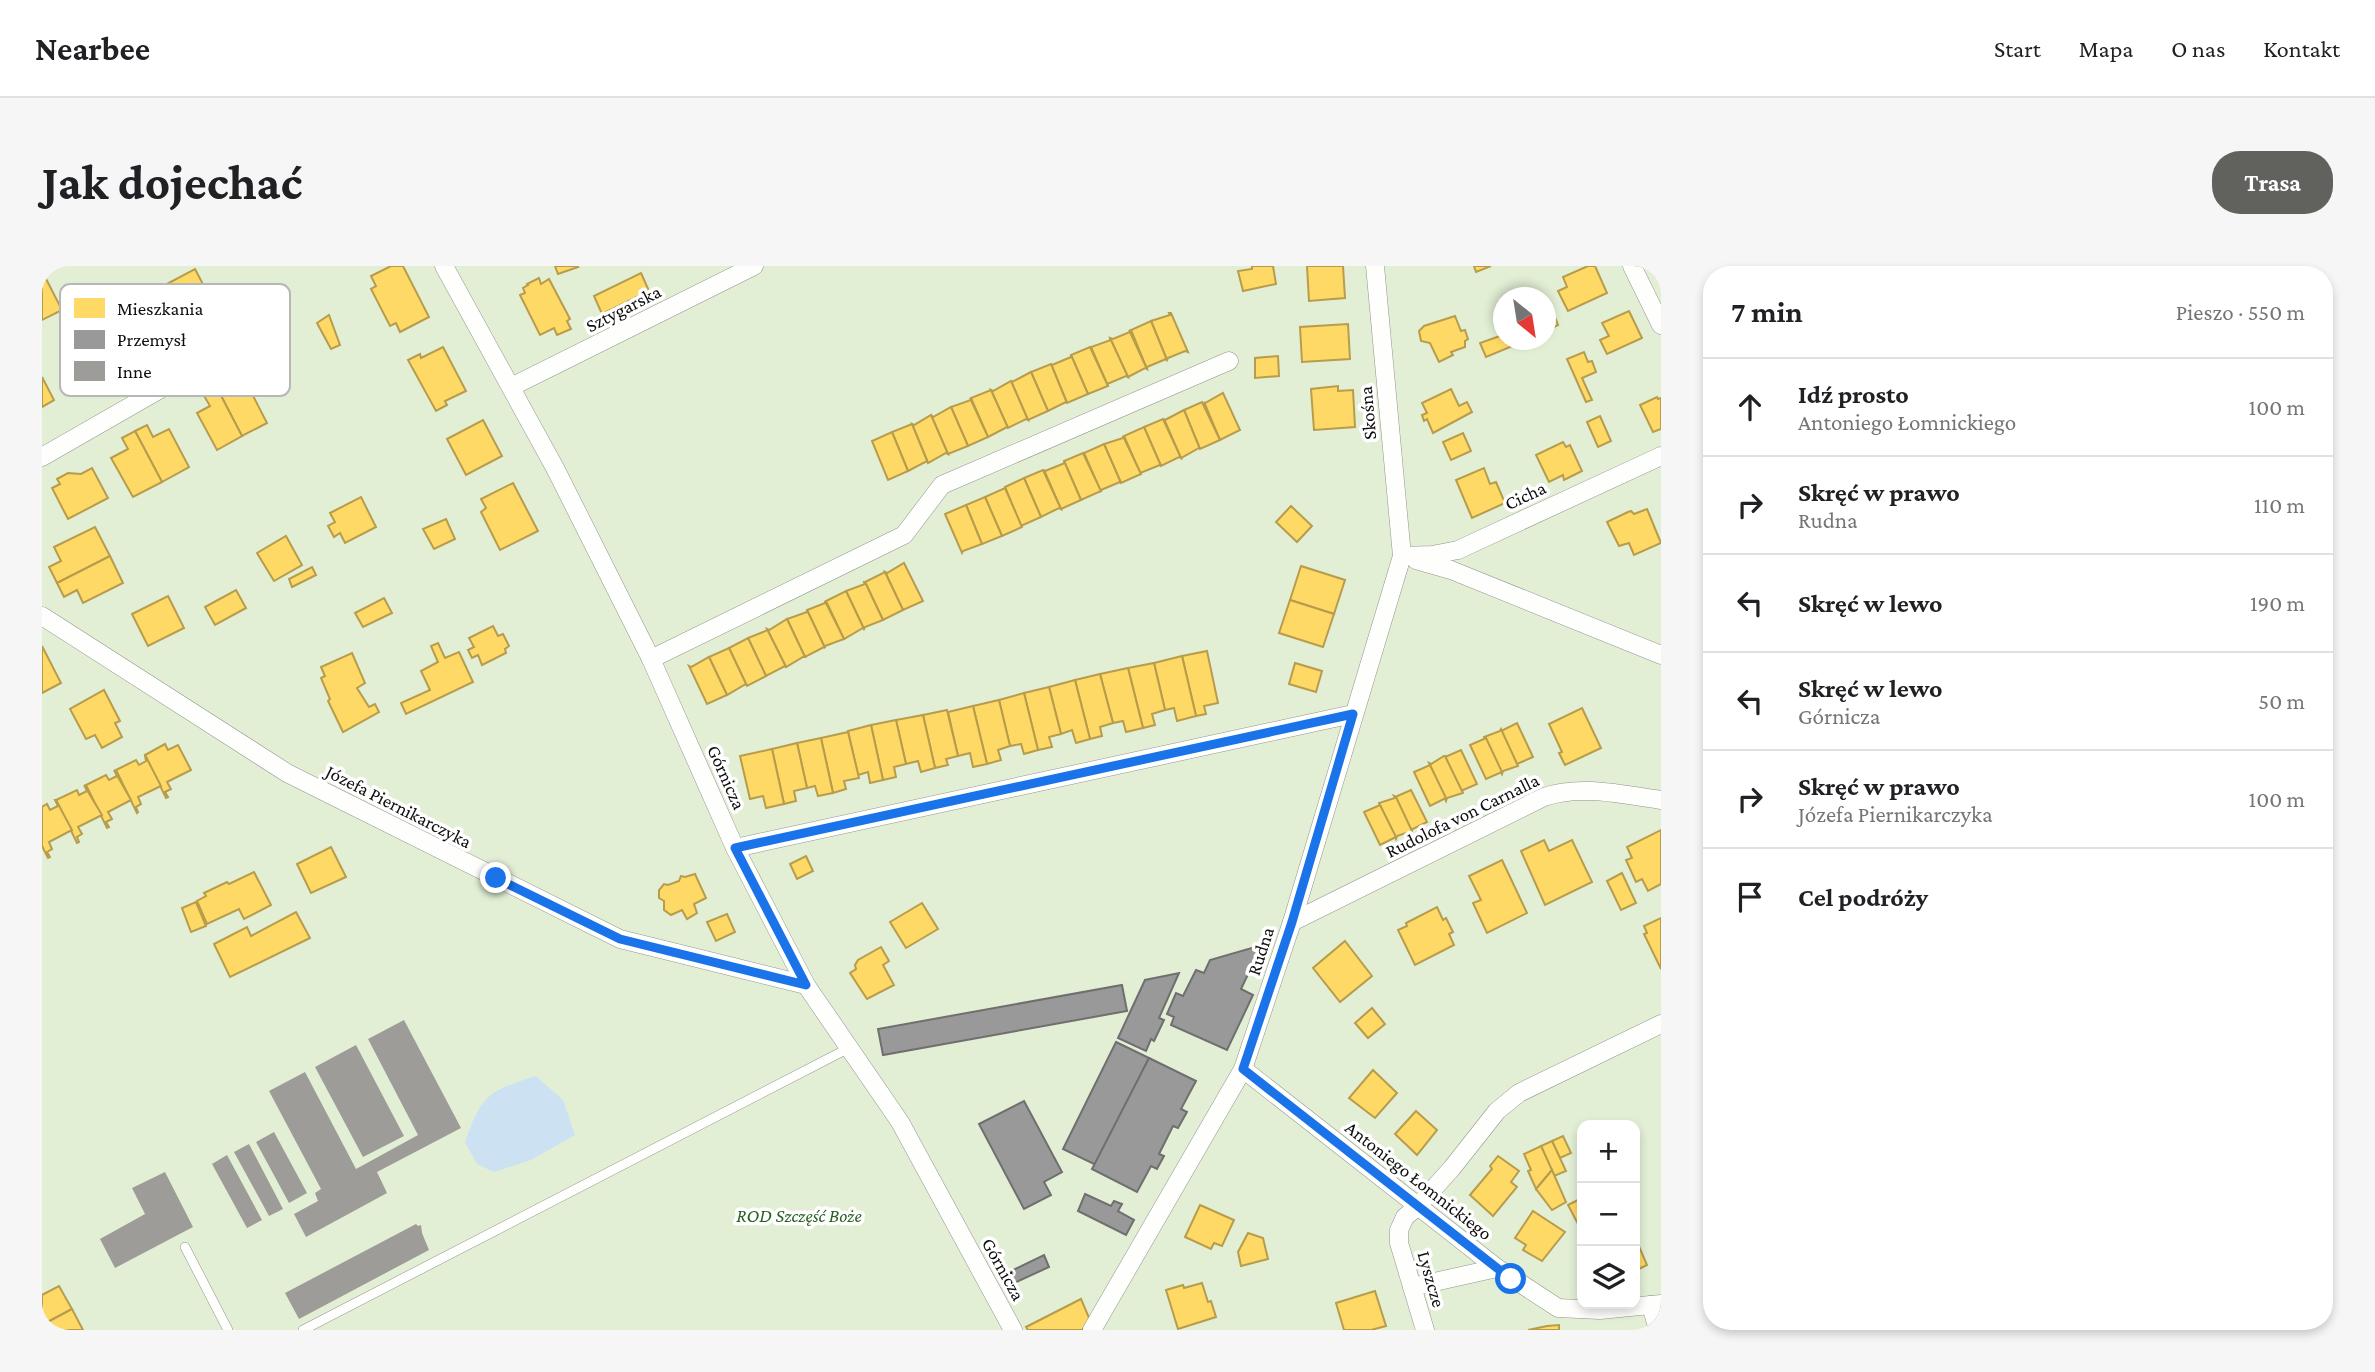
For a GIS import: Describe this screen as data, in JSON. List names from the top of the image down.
{
  "streets": {
    "street": [
      "Sztygarska",
      "Skośna",
      "Cicha",
      "Górnicza",
      "Józefa Piernikarczyka",
      "Rudolofa von Carnalla",
      "Rudna",
      "Antoniego Łomnickiego",
      "Lyszcze"
    ]
  },
  "crossings": [
    ["Sztygarska", "Górnicza"],
    ["Skośna", "Cicha"],
    ["Skośna", "Rudna"],
    ["Cicha", "Rudna"],
    ["Górnicza", "Józefa Piernikarczyka"],
    ["Rudolofa von Carnalla", "Rudna"],
    ["Rudna", "Antoniego Łomnickiego"],
    ["Antoniego Łomnickiego", "Lyszcze"]
  ],
  "parks": ["ROD Szczęść Boże"],
  "legend": ["Mieszkania", "Przemysł", "Inne"],
  "north": "bottom right",
  "page": {
    "header": "Nearbee",
    "nav": [
      "Start",
      "Mapa",
      "O nas",
      "Kontakt"
    ],
    "buttons": "Trasa",
    "title": "Jak dojechać",
    "heading": ["7 min", "Pieszo · 550 m"],
    "list": [
      ["Idź prosto", "Antoniego Łomnickiego", "100 m"],
      ["Skręć w prawo", "Rudna", "110 m"],
      ["Skręć w lewo", "190 m"],
      ["Skręć w lewo", "Górnicza", "50 m"],
      ["Skręć w prawo", "Józefa Piernikarczyka", "100 m"],
      "Cel podróży"
    ],
    "map_buttons": ["+", "−"]
  }
}
